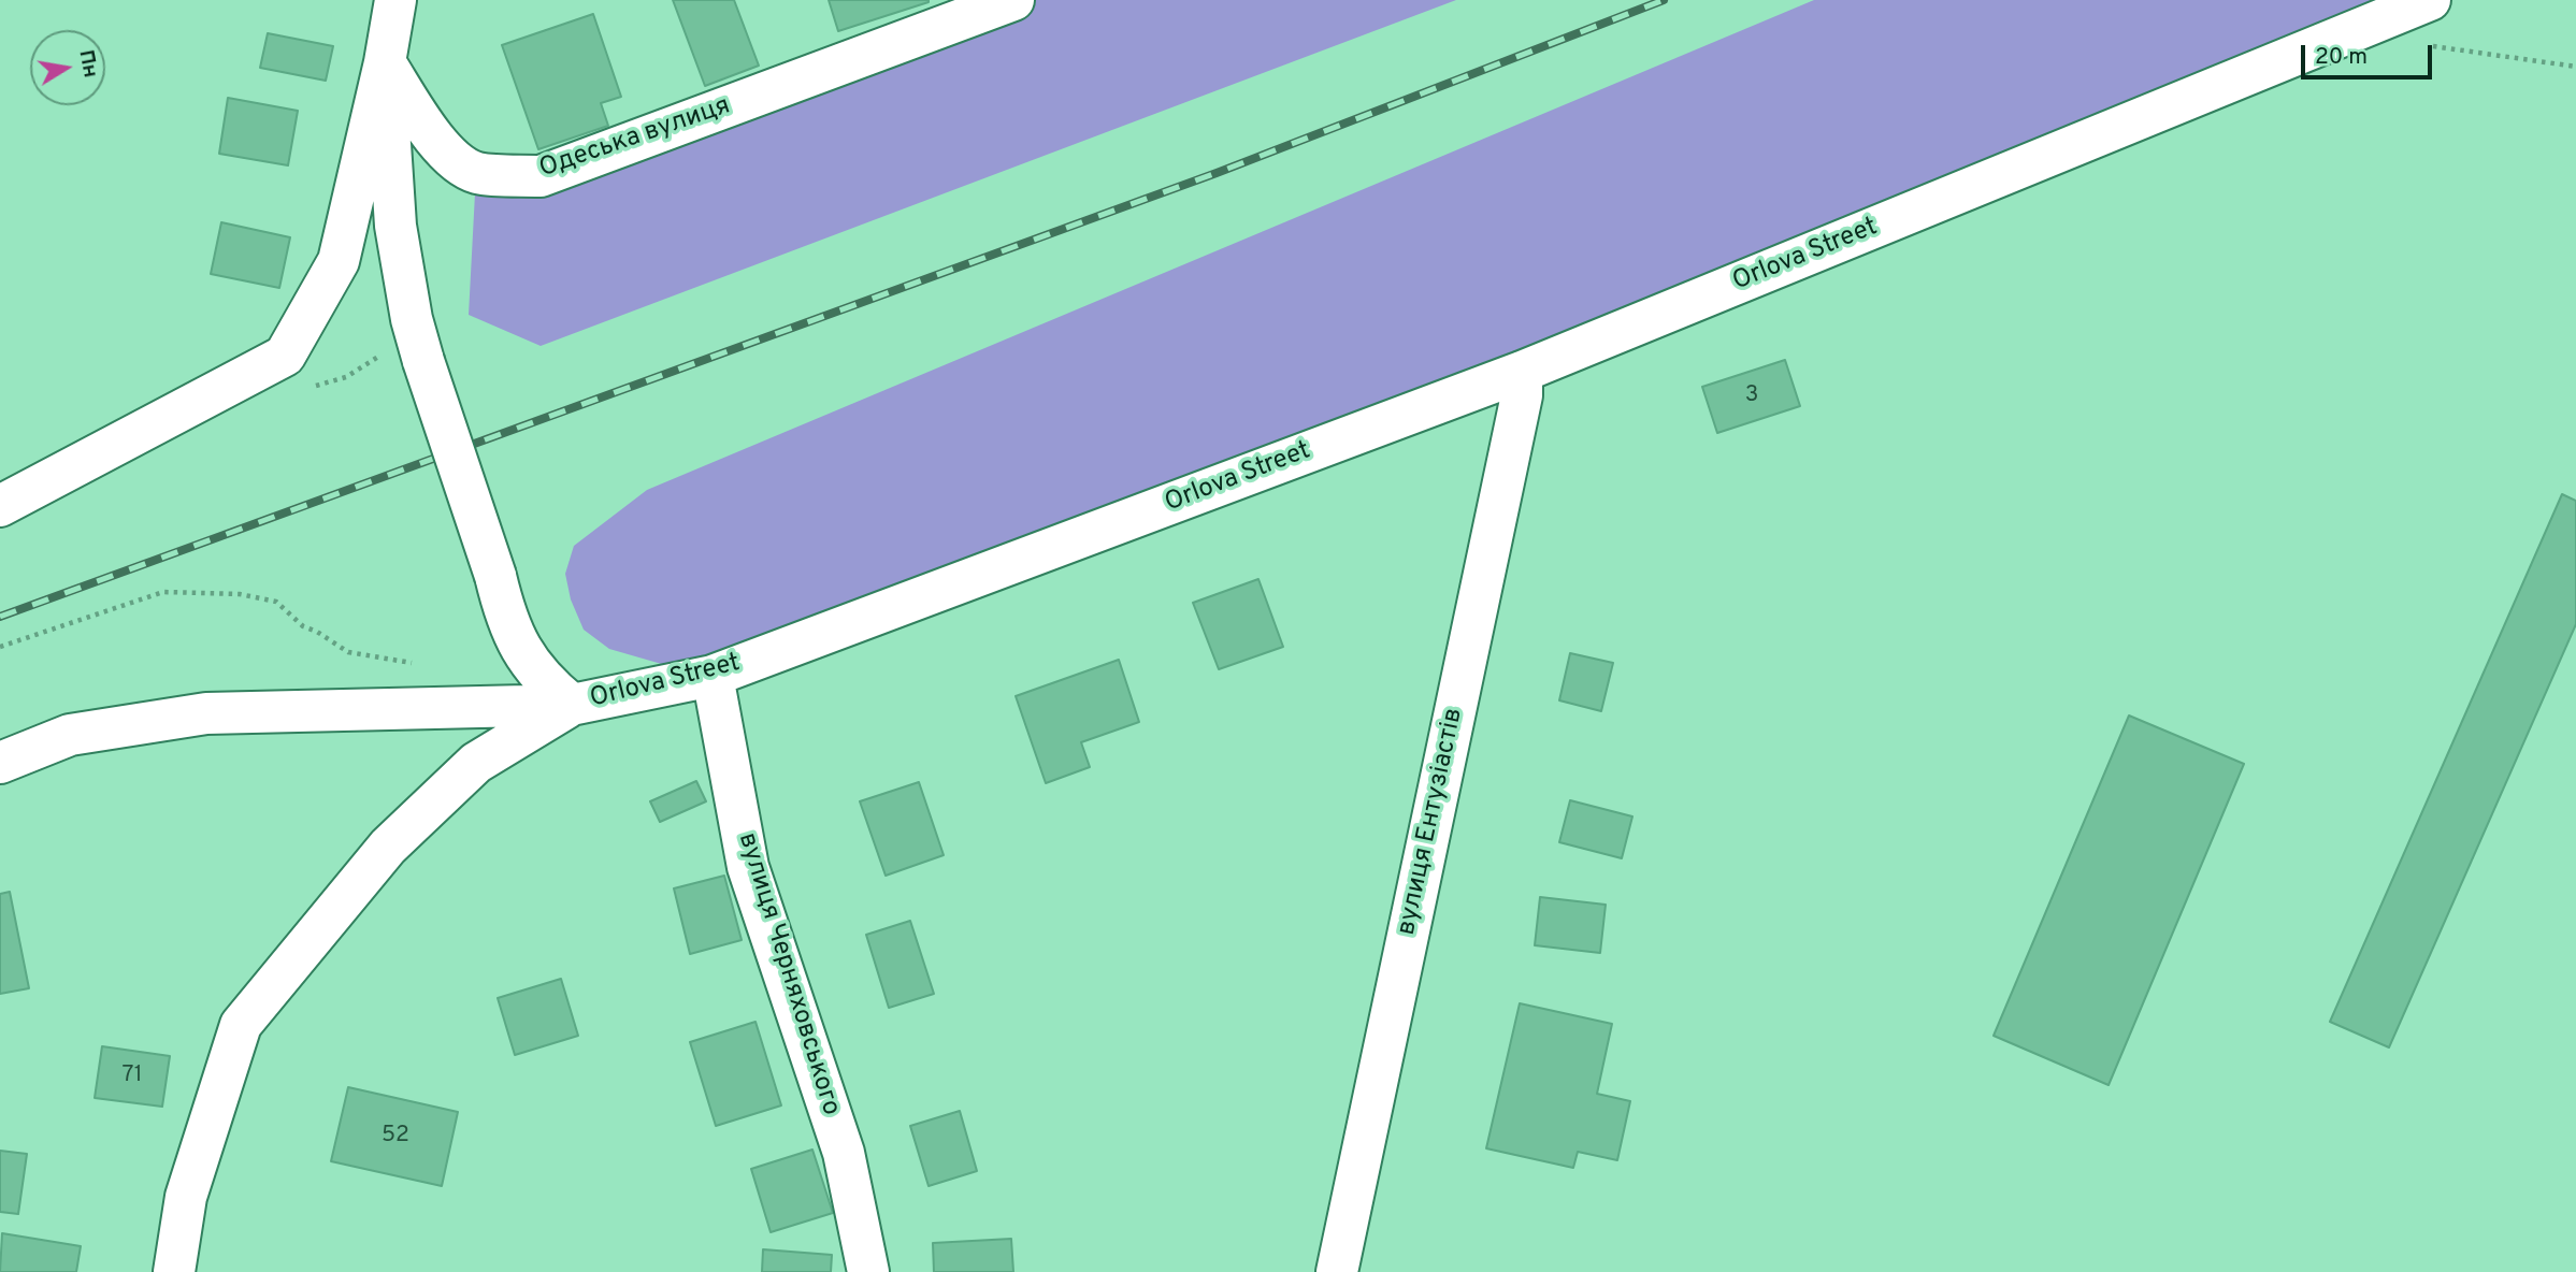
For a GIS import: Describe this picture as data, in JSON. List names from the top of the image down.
{
  "streets": {
    "street": [
      "Одеська вулиця",
      "Orlova Street",
      "вулиця Ентузіастів",
      "вулиця Черняховського"
    ]
  },
  "crossings": [
    ["Orlova Street", "вулиця Ентузіастів"],
    ["Orlova Street", "вулиця Черняховського"]
  ],
  "house_numbers": ["3", "71", "52"],
  "scale_bar": "20 m",
  "north": "right"
}
